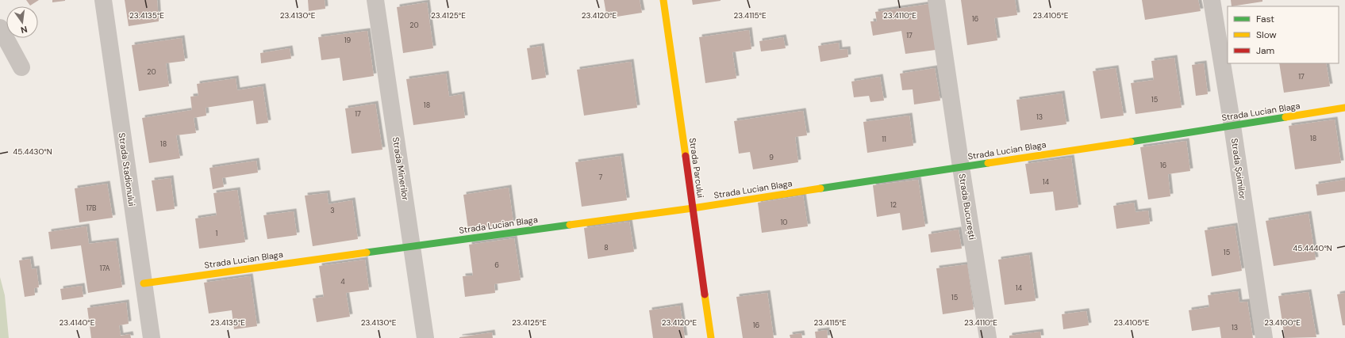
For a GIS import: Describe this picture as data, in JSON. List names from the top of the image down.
{
  "streets": {
    "street": [
      "Strada Lucian Blaga",
      "Strada Parcului",
      "Strada Minerilor",
      "Strada Șoimilor",
      "Strada Stadionului",
      "Strada București"
    ]
  },
  "crossings": [
    ["Strada Lucian Blaga", "Strada Parcului"],
    ["Strada Lucian Blaga", "Strada Minerilor"],
    ["Strada Lucian Blaga", "Strada Șoimilor"],
    ["Strada Lucian Blaga", "Strada Stadionului"],
    ["Strada Lucian Blaga", "Strada București"]
  ],
  "house_numbers": [
    "16",
    "20",
    "17",
    "19",
    "20",
    "17",
    "15",
    "18",
    "17",
    "13",
    "18",
    "11",
    "18",
    "9",
    "16",
    "7",
    "14",
    "12",
    "17B",
    "3",
    "10",
    "1",
    "8",
    "15",
    "6",
    "17A",
    "4",
    "14",
    "15",
    "16",
    "13"
  ],
  "legend": ["Fast", "Slow", "Jam"],
  "north": "bottom",
  "coordinates": [
    "23.4110°E",
    "23.4135°E",
    "23.4130°E",
    "23.4125°E",
    "23.4120°E",
    "23.4115°E",
    "23.4105°E",
    "45.4430°N",
    "45.4440°N",
    "23.4140°E",
    "23.4100°E"
  ]
}
